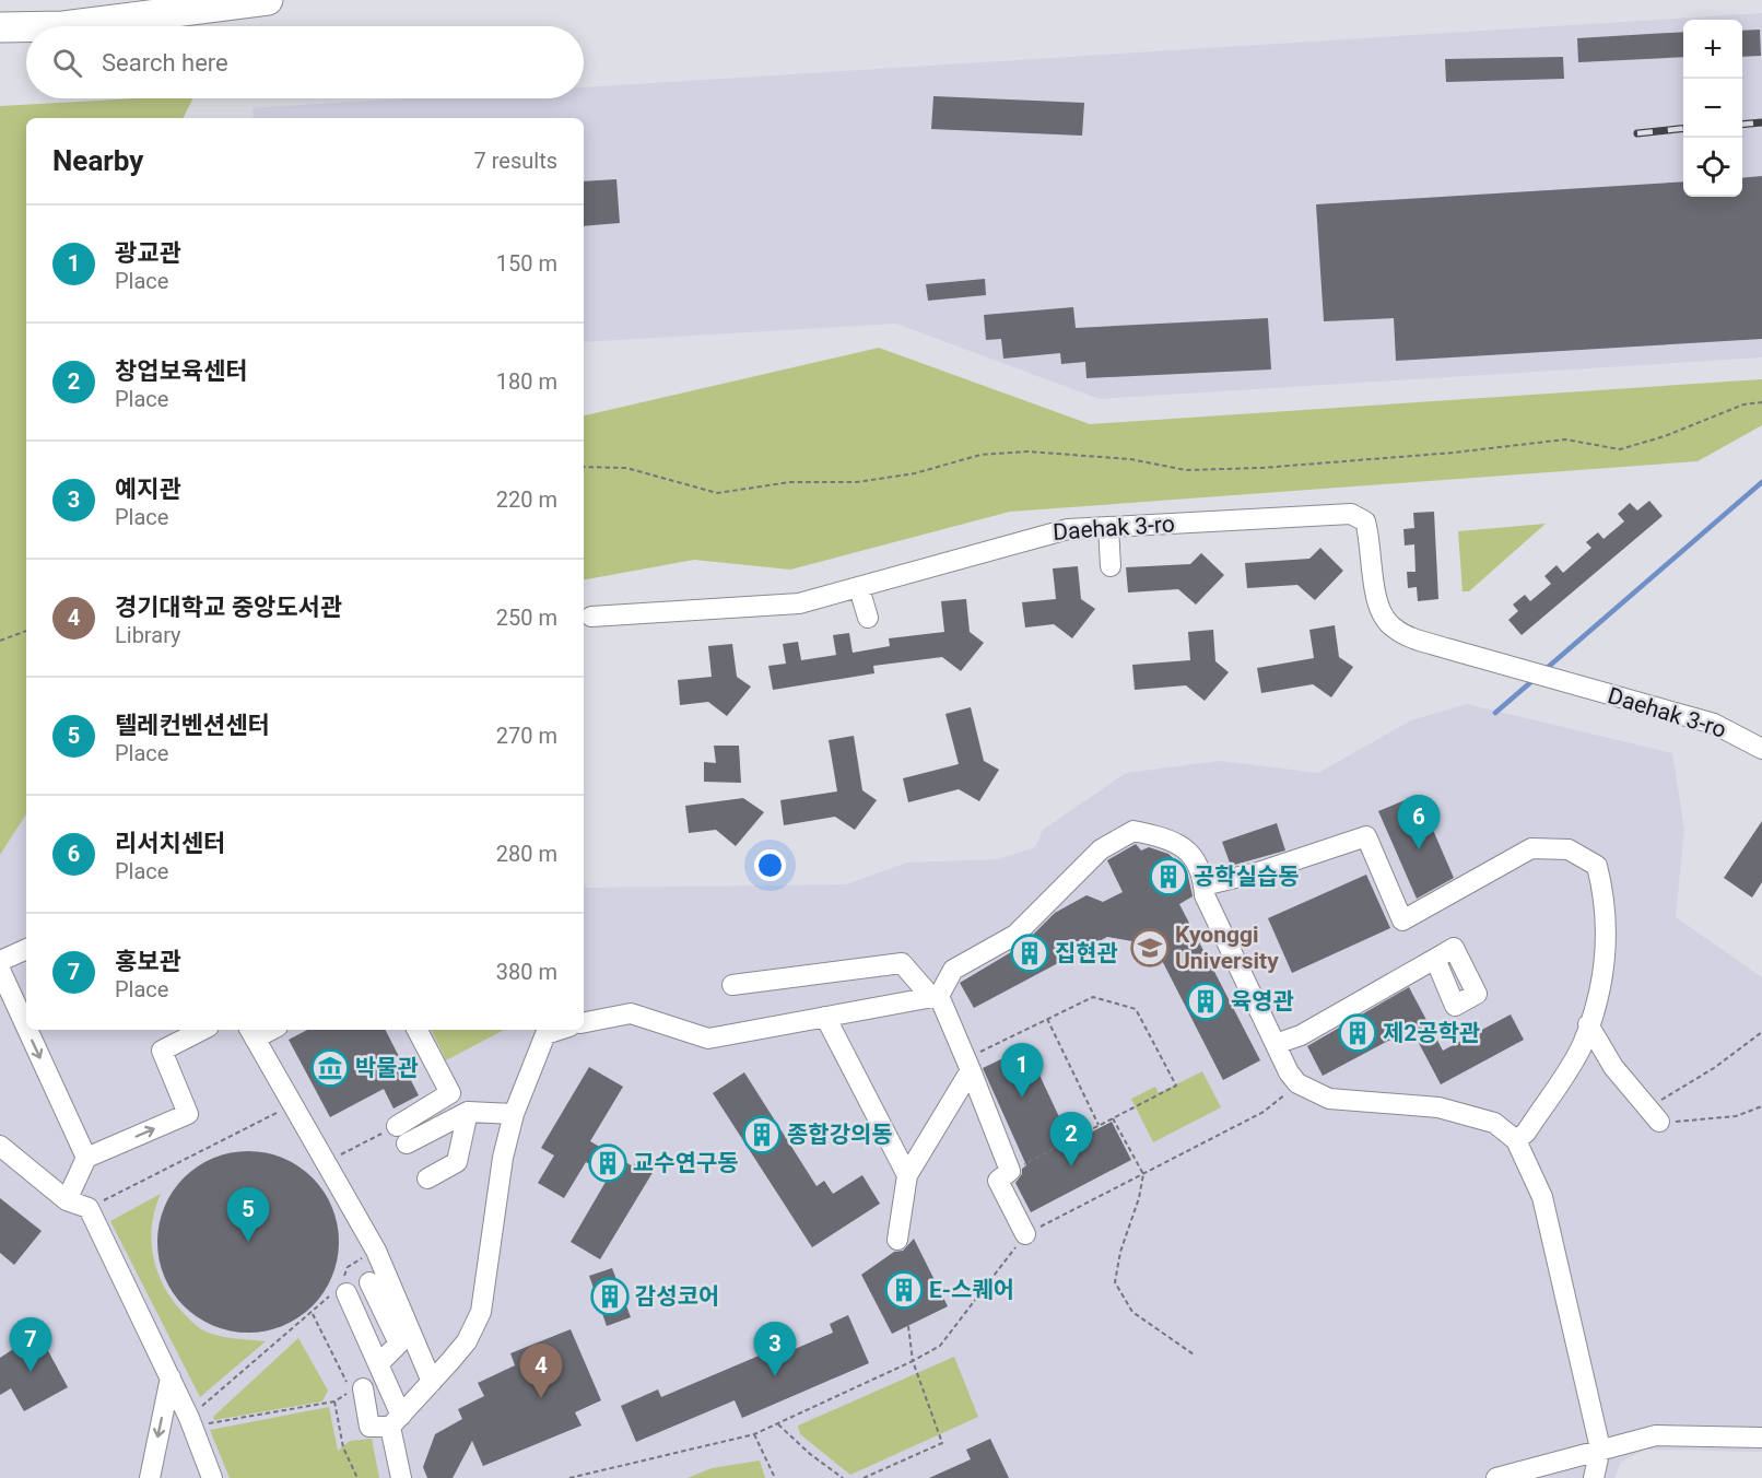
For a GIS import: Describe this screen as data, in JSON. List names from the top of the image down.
{
  "streets": {
    "street": ["Daehak 3-ro"]
  },
  "places": {
    "building": [
      "공학실습동",
      "집현관",
      "육영관",
      "제2공학관",
      "종합강의동",
      "교수연구동",
      "E-스퀘어",
      "감성코어"
    ],
    "school or university": ["Kyonggi University"],
    "museum": ["박물관"]
  },
  "page": {
    "map_buttons": ["+", "−"],
    "search": "Search here",
    "heading": ["Nearby", "7 results"],
    "list": [
      {
        "mark": "1",
        "name": "광교관",
        "note": "Place",
        "value": "150 m"
      },
      {
        "mark": "2",
        "name": "창업보육센터",
        "note": "Place",
        "value": "180 m"
      },
      {
        "mark": "3",
        "name": "예지관",
        "note": "Place",
        "value": "220 m"
      },
      {
        "mark": "4",
        "name": "경기대학교 중앙도서관",
        "note": "Library",
        "value": "250 m"
      },
      {
        "mark": "5",
        "name": "텔레컨벤션센터",
        "note": "Place",
        "value": "270 m"
      },
      {
        "mark": "6",
        "name": "리서치센터",
        "note": "Place",
        "value": "280 m"
      },
      {
        "mark": "7",
        "name": "홍보관",
        "note": "Place",
        "value": "380 m"
      }
    ],
    "pins": [
      "6",
      "1",
      "2",
      "5",
      "7",
      "3",
      "4"
    ]
  }
}
